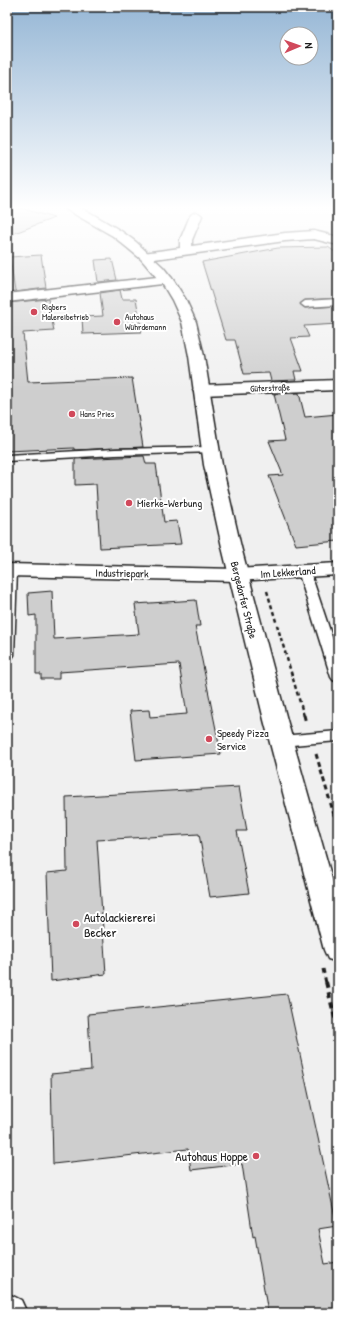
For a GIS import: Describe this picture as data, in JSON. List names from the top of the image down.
{
  "streets": {
    "street": [
      "Güterstraße",
      "Im Lekkerland",
      "Industriepark",
      "Bergedorfer Straße"
    ]
  },
  "crossings": [
    ["Güterstraße", "Bergedorfer Straße"],
    ["Im Lekkerland", "Industriepark"],
    ["Im Lekkerland", "Bergedorfer Straße"],
    ["Industriepark", "Bergedorfer Straße"]
  ],
  "places": [
    "Rigbers Malereibetrieb",
    "Autohaus Wührdemann",
    "Hans Pries",
    "Mierke-Werbung",
    "Speedy Pizza Service",
    "Autolackiererei Becker",
    "Autohaus Hoppe"
  ],
  "north": "right"
}
